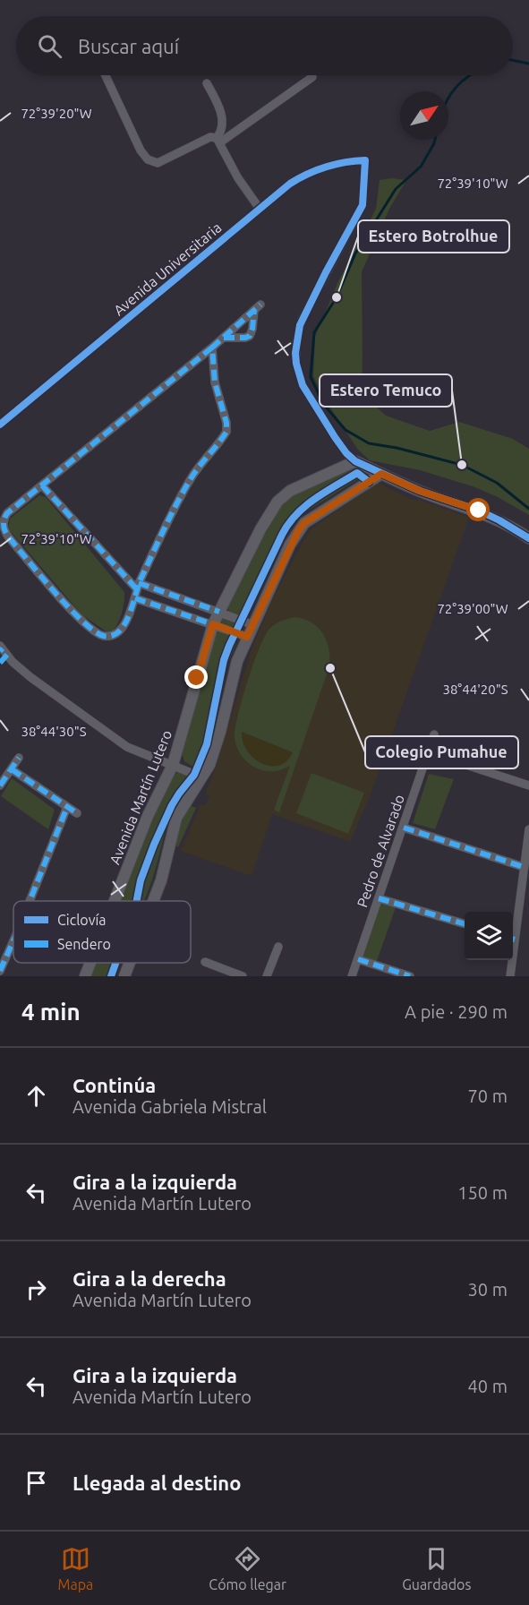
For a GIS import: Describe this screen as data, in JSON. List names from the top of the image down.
{
  "streets": {
    "street": ["Avenida Universitaria", "Avenida Martín Lutero", "Pedro de Alvarado"]
  },
  "crossings": [
    ["Avenida Universitaria", "Avenida Martín Lutero"]
  ],
  "places": ["Estero Botrolhue", "Estero Temuco", "Colegio Pumahue"],
  "legend": ["Ciclovía", "Sendero"],
  "north": "top right",
  "page": {
    "search": "Buscar aquí",
    "heading": ["4 min", "A pie · 290 m"],
    "list": [
      ["Continúa", "Avenida Gabriela Mistral", "70 m"],
      ["Gira a la izquierda", "Avenida Martín Lutero", "150 m"],
      ["Gira a la derecha", "Avenida Martín Lutero", "30 m"],
      ["Gira a la izquierda", "Avenida Martín Lutero", "40 m"],
      "Llegada al destino"
    ],
    "nav": ["Mapa", "Cómo llegar", "Guardados"]
  },
  "coordinates": [
    "72°39'20\"W",
    "72°39'10\"W",
    "72°39'00\"W",
    "38°44'20\"S",
    "38°44'30\"S"
  ]
}
